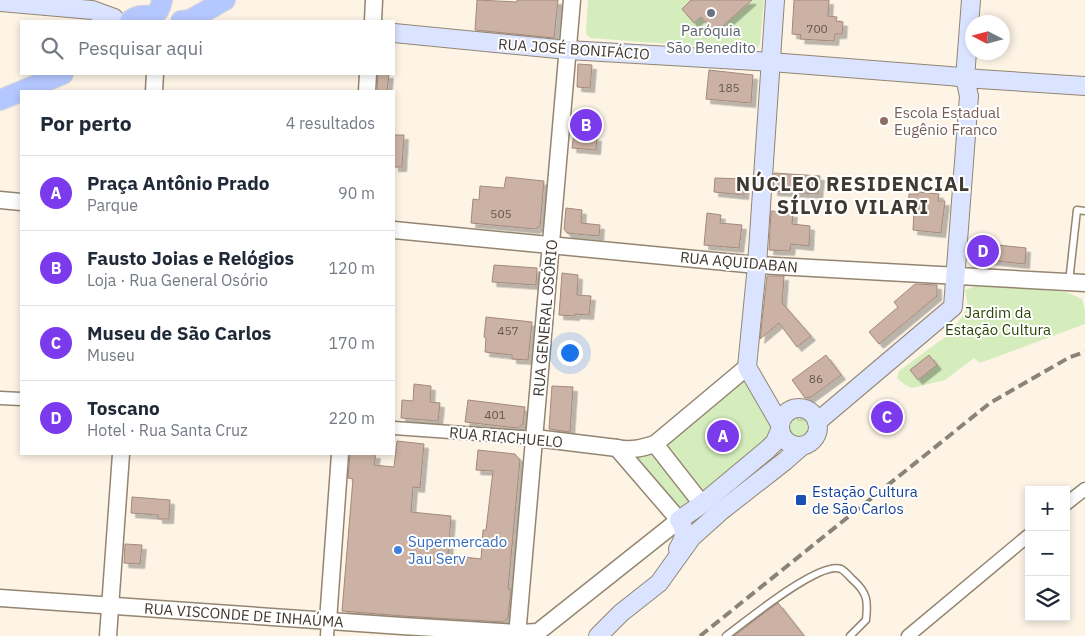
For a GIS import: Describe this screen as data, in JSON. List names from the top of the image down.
{
  "streets": {
    "main road": ["RUA JOSÉ BONIFÁCIO"],
    "street": [
      "RUA AQUIDABAN",
      "RUA GENERAL OSÓRIO",
      "RUA RIACHUELO",
      "RUA VISCONDE DE INHAÚMA"
    ]
  },
  "crossings": [
    ["RUA JOSÉ BONIFÁCIO", "RUA GENERAL OSÓRIO"],
    ["RUA AQUIDABAN", "RUA GENERAL OSÓRIO"],
    ["RUA GENERAL OSÓRIO", "RUA RIACHUELO"],
    ["RUA GENERAL OSÓRIO", "RUA VISCONDE DE INHAÚMA"]
  ],
  "districts": ["NÚCLEO RESIDENCIAL SÍLVIO VILARI"],
  "parks": ["Jardim da Estação Cultura"],
  "places": {
    "other": ["Paróquia São Benedito", "Escola Estadual Eugênio Franco", "Supermercado Jau Serv"],
    "transit": ["Estação Cultura de São Carlos"]
  },
  "house_numbers": [
    "700",
    "185",
    "505",
    "457",
    "86",
    "401"
  ],
  "north": "left",
  "page": {
    "search": "Pesquisar aqui",
    "heading": ["Por perto", "4 resultados"],
    "pins": [
      "B",
      "D",
      "C",
      "A"
    ],
    "list": [
      {
        "mark": "A",
        "name": "Praça Antônio Prado",
        "note": "Parque",
        "value": "90 m"
      },
      {
        "mark": "B",
        "name": "Fausto Joias e Relógios",
        "note": "Loja · Rua General Osório",
        "value": "120 m"
      },
      {
        "mark": "C",
        "name": "Museu de São Carlos",
        "note": "Museu",
        "value": "170 m"
      },
      {
        "mark": "D",
        "name": "Toscano",
        "note": "Hotel · Rua Santa Cruz",
        "value": "220 m"
      }
    ],
    "map_buttons": ["+", "−"]
  }
}
